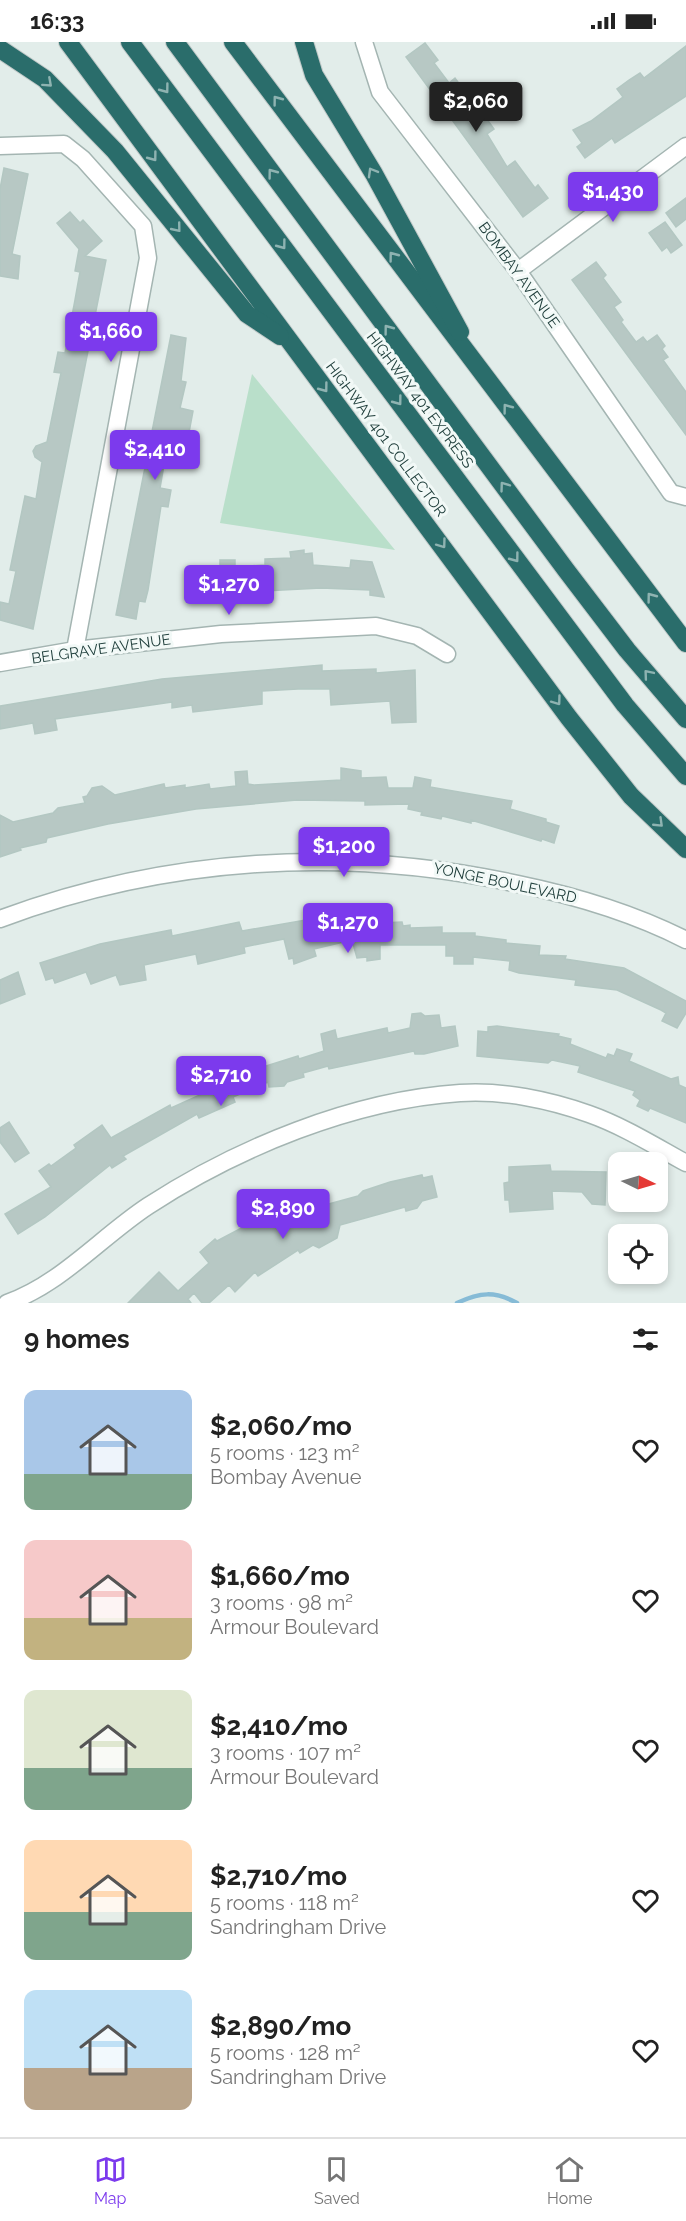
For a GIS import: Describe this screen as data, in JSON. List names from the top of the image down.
{
  "streets": {
    "highway": ["HIGHWAY 401 EXPRESS", "HIGHWAY 401 COLLECTOR"],
    "street": ["BOMBAY AVENUE", "BELGRAVE AVENUE", "YONGE BOULEVARD"]
  },
  "north": "right",
  "page": {
    "status": "16:33",
    "price": [
      "$2,060",
      "$1,430",
      "$1,660",
      "$2,410",
      "$1,270",
      "$1,200",
      "$1,270",
      "$2,710",
      "$2,890"
    ],
    "heading": "9 homes",
    "list": [
      {
        "name": "$2,060/mo",
        "note": "5 rooms · 123 m² · Bombay Avenue"
      },
      {
        "name": "$1,660/mo",
        "note": "3 rooms · 98 m² · Armour Boulevard"
      },
      {
        "name": "$2,410/mo",
        "note": "3 rooms · 107 m² · Armour Boulevard"
      },
      {
        "name": "$2,710/mo",
        "note": "5 rooms · 118 m² · Sandringham Drive"
      },
      {
        "name": "$2,890/mo",
        "note": "5 rooms · 128 m² · Sandringham Drive"
      }
    ],
    "tabs": ["Map", "Saved", "Home"]
  }
}
